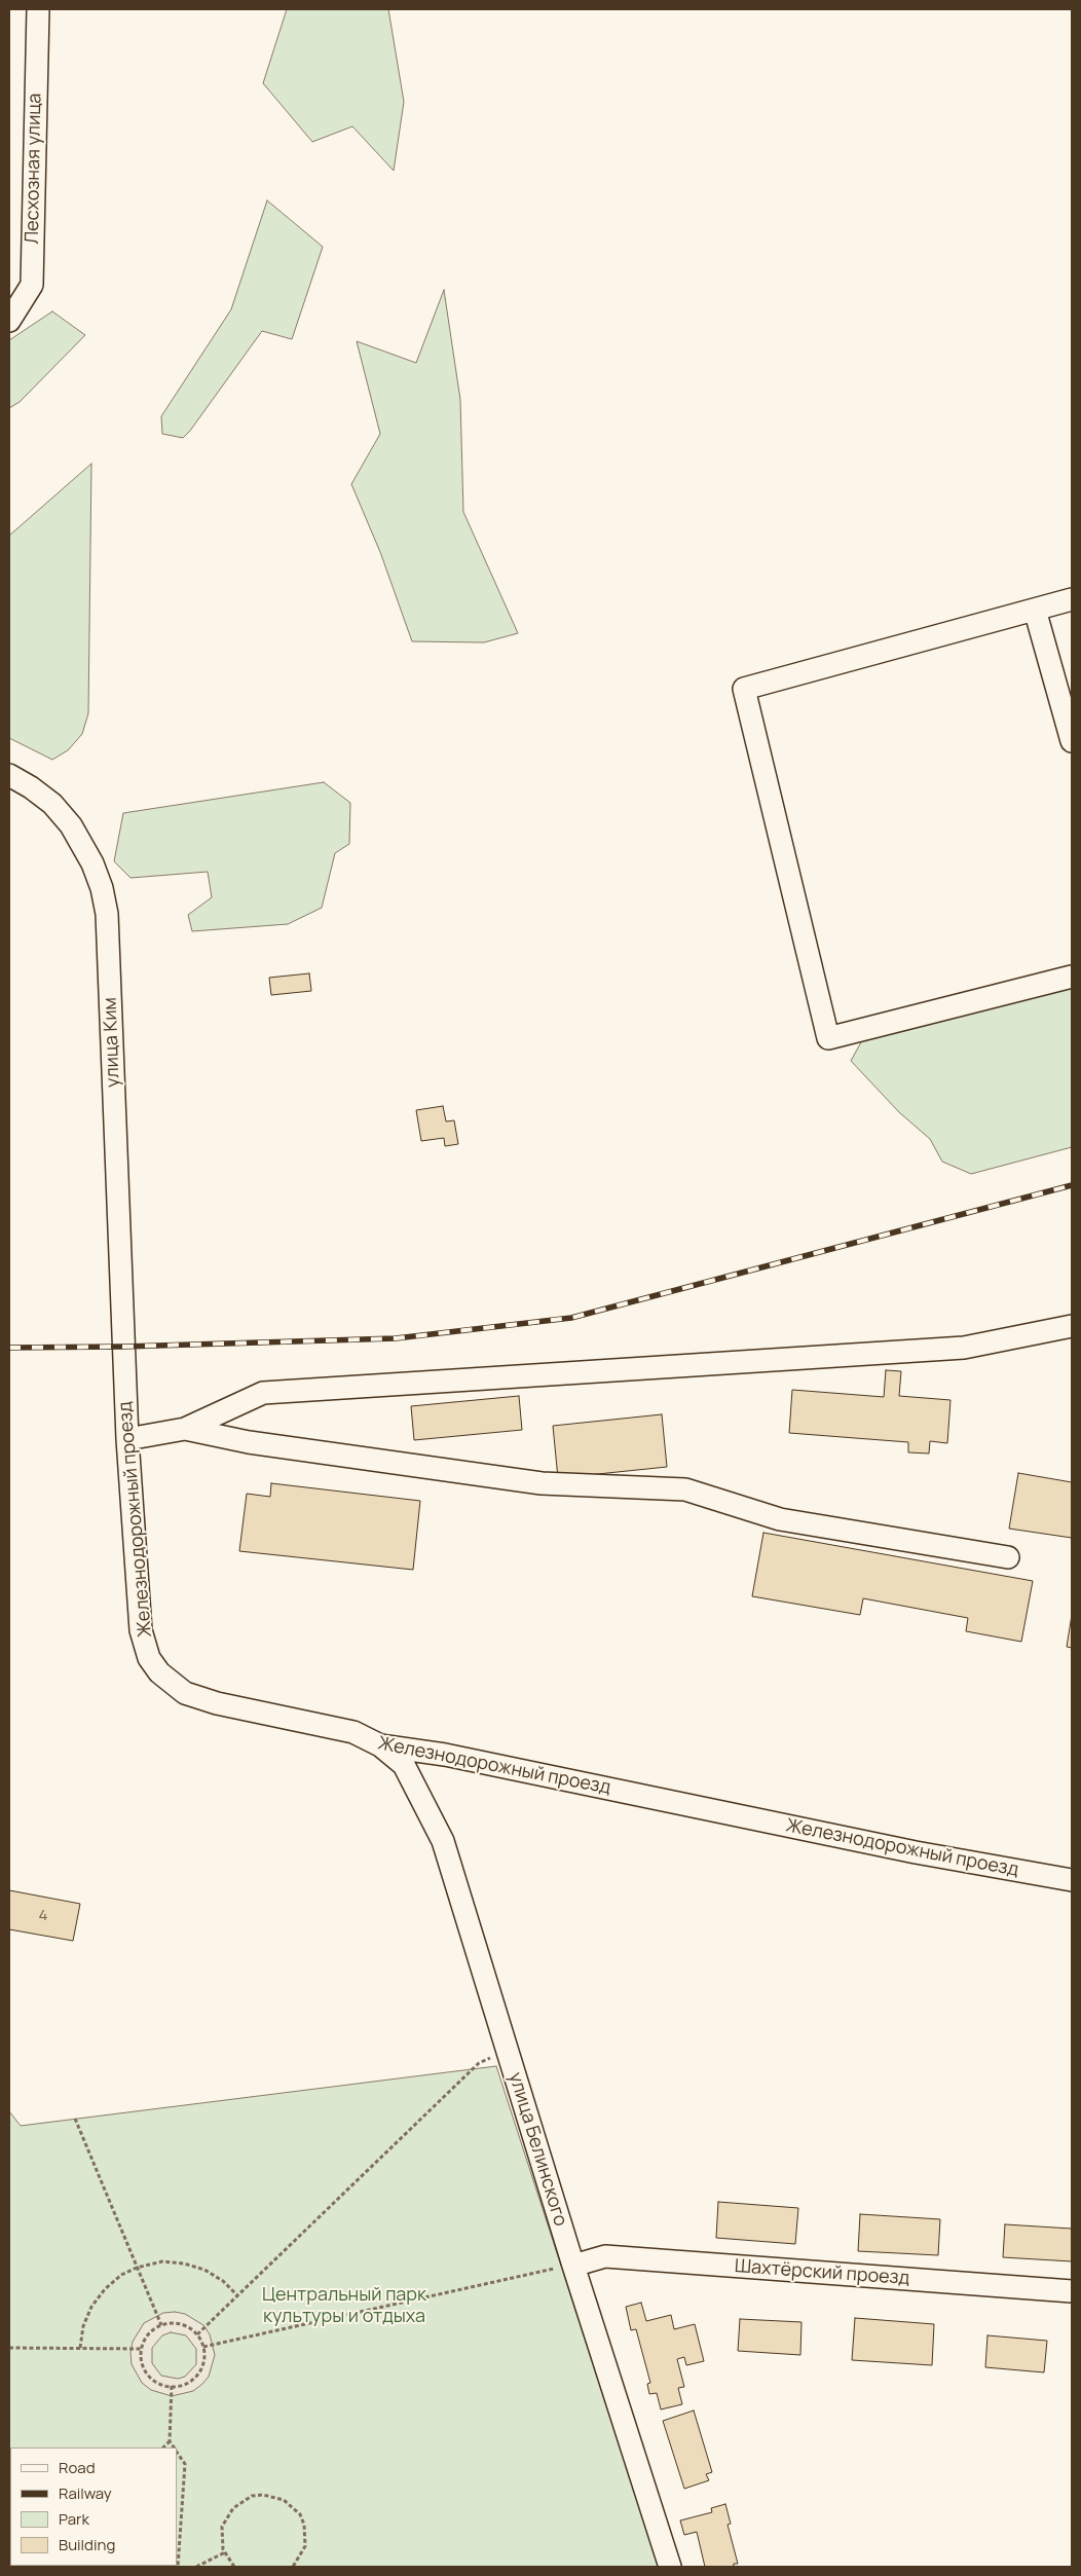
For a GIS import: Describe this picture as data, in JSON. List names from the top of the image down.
{
  "streets": {
    "street": [
      "Лесхозная улица",
      "улица Ким",
      "Железнодорожный проезд",
      "улица Белинского",
      "Шахтёрский проезд"
    ]
  },
  "crossings": [
    ["улица Ким", "Железнодорожный проезд"],
    ["Железнодорожный проезд", "улица Белинского"],
    ["улица Белинского", "Шахтёрский проезд"]
  ],
  "parks": ["Центральный парк культуры и отдыха"],
  "house_numbers": ["4"],
  "legend": [
    "Road",
    "Railway",
    "Park",
    "Building"
  ]
}
